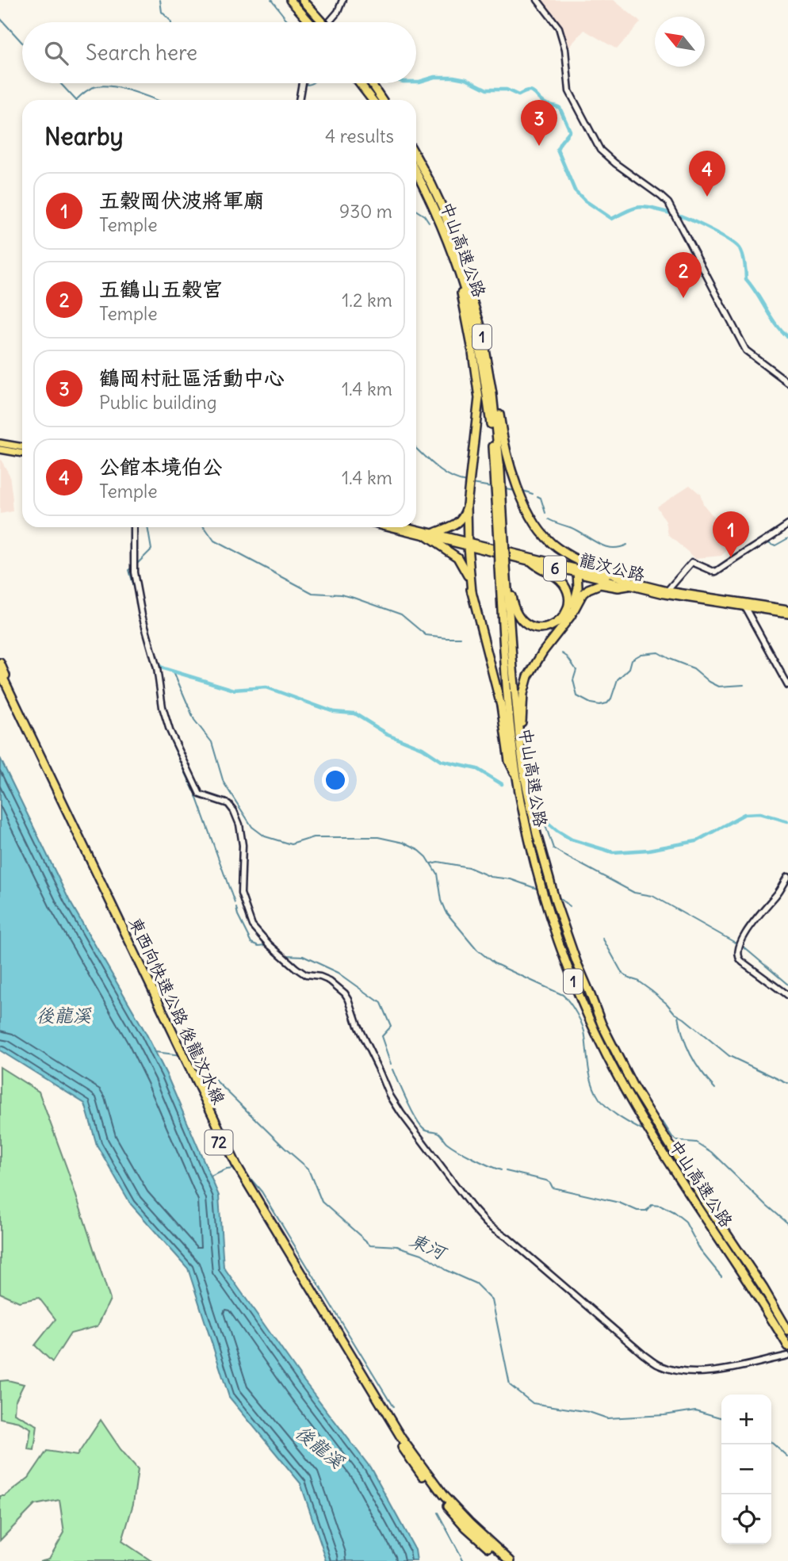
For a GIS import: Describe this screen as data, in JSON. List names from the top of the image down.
{
  "streets": {
    "highway": [
      "中山高速公路",
      "1",
      "東西向快速公路 後龍汶水線",
      "72"
    ],
    "main road": ["龍汶公路", "6"]
  },
  "water": ["後龍溪", "東河"],
  "north": "top left",
  "page": {
    "search": "Search here",
    "pins": [
      "3",
      "4",
      "2",
      "1"
    ],
    "heading": ["Nearby", "4 results"],
    "list": [
      {
        "mark": "1",
        "name": "五穀岡伏波將軍廟",
        "note": "Temple",
        "value": "930 m"
      },
      {
        "mark": "2",
        "name": "五鶴山五穀宮",
        "note": "Temple",
        "value": "1.2 km"
      },
      {
        "mark": "3",
        "name": "鶴岡村社區活動中心",
        "note": "Public building",
        "value": "1.4 km"
      },
      {
        "mark": "4",
        "name": "公館本境伯公",
        "note": "Temple",
        "value": "1.4 km"
      }
    ],
    "map_buttons": ["+", "−"]
  }
}
